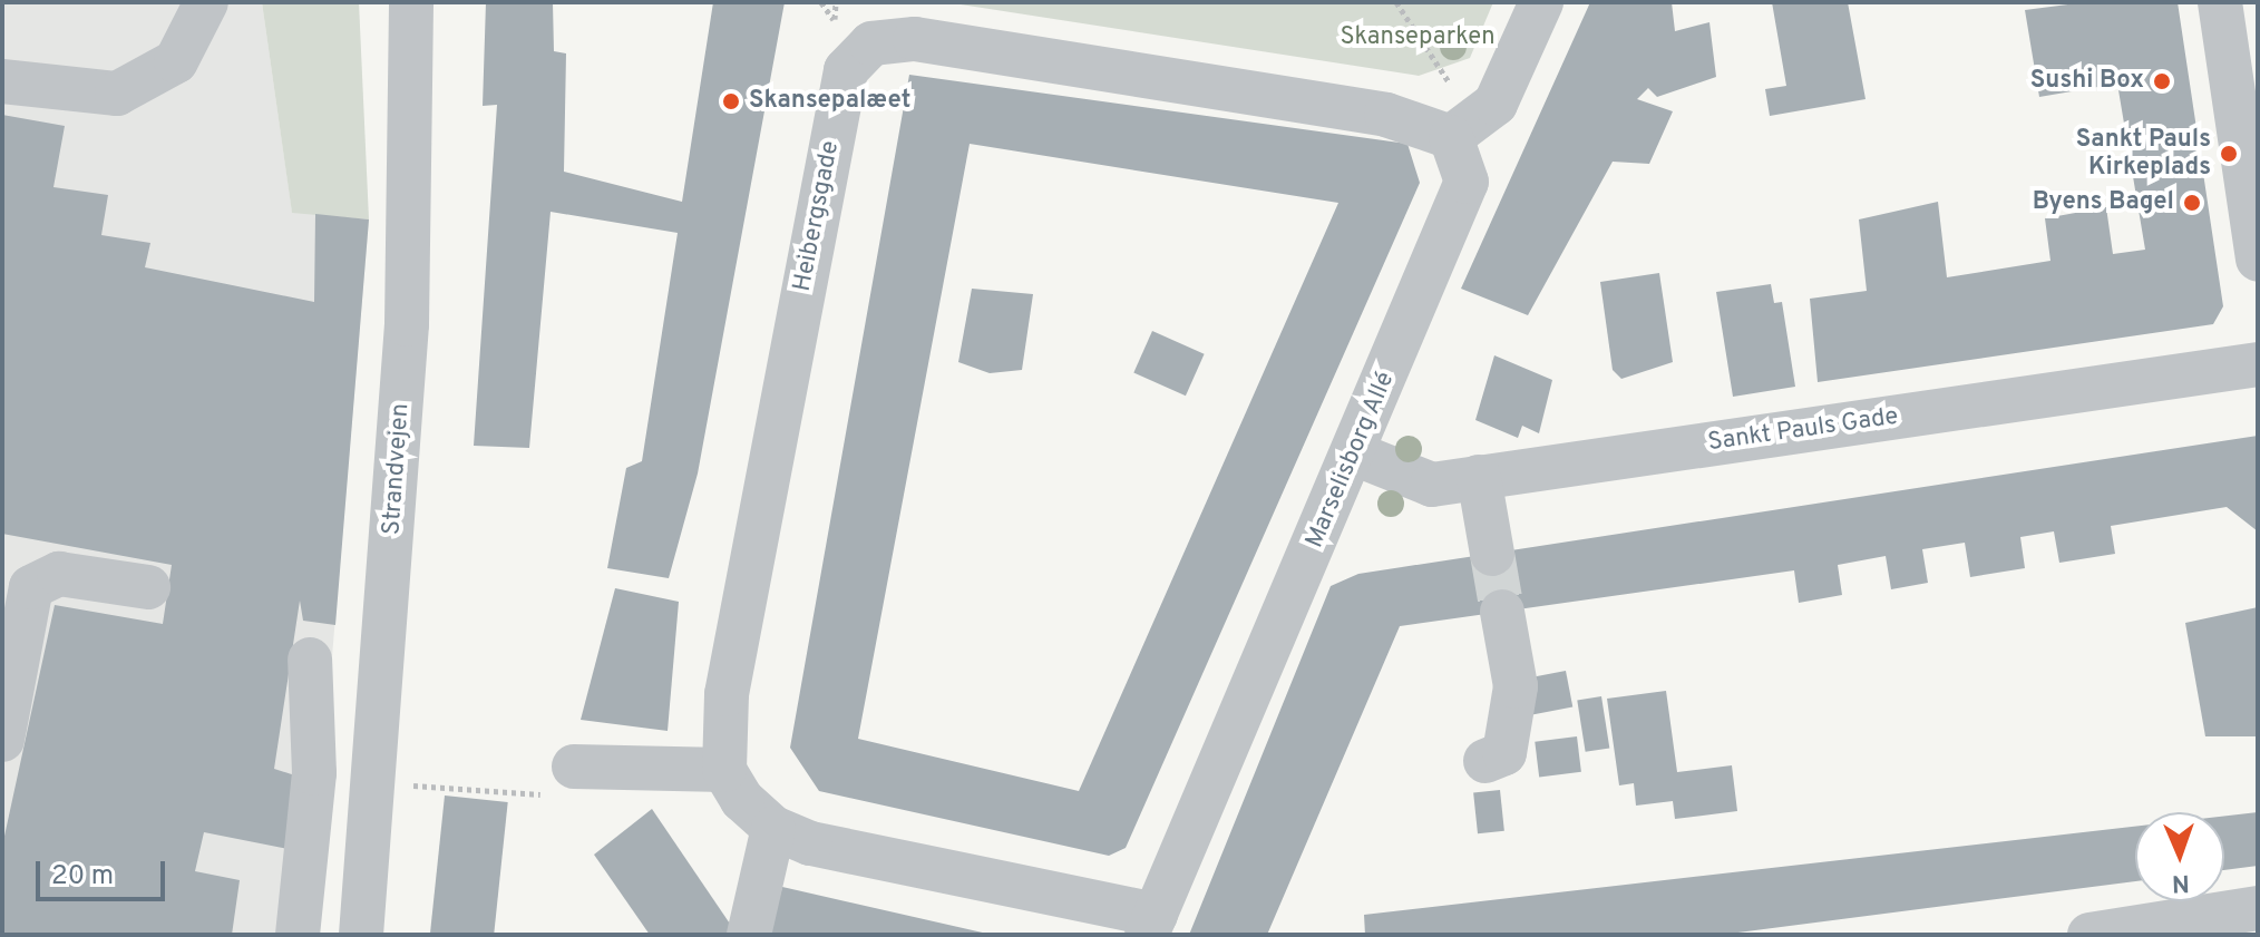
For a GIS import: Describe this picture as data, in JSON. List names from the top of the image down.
{
  "streets": {
    "street": [
      "Heibergsgade",
      "Sankt Pauls Gade",
      "Marselisborg Allé",
      "Strandvejen"
    ]
  },
  "crossings": [
    ["Heibergsgade", "Marselisborg Allé"],
    ["Sankt Pauls Gade", "Marselisborg Allé"]
  ],
  "parks": ["Skanseparken"],
  "places": [
    "Sushi Box",
    "Skansepalæet",
    "Sankt Pauls Kirkeplads",
    "Byens Bagel"
  ],
  "scale_bar": "20 m",
  "north": "bottom"
}
